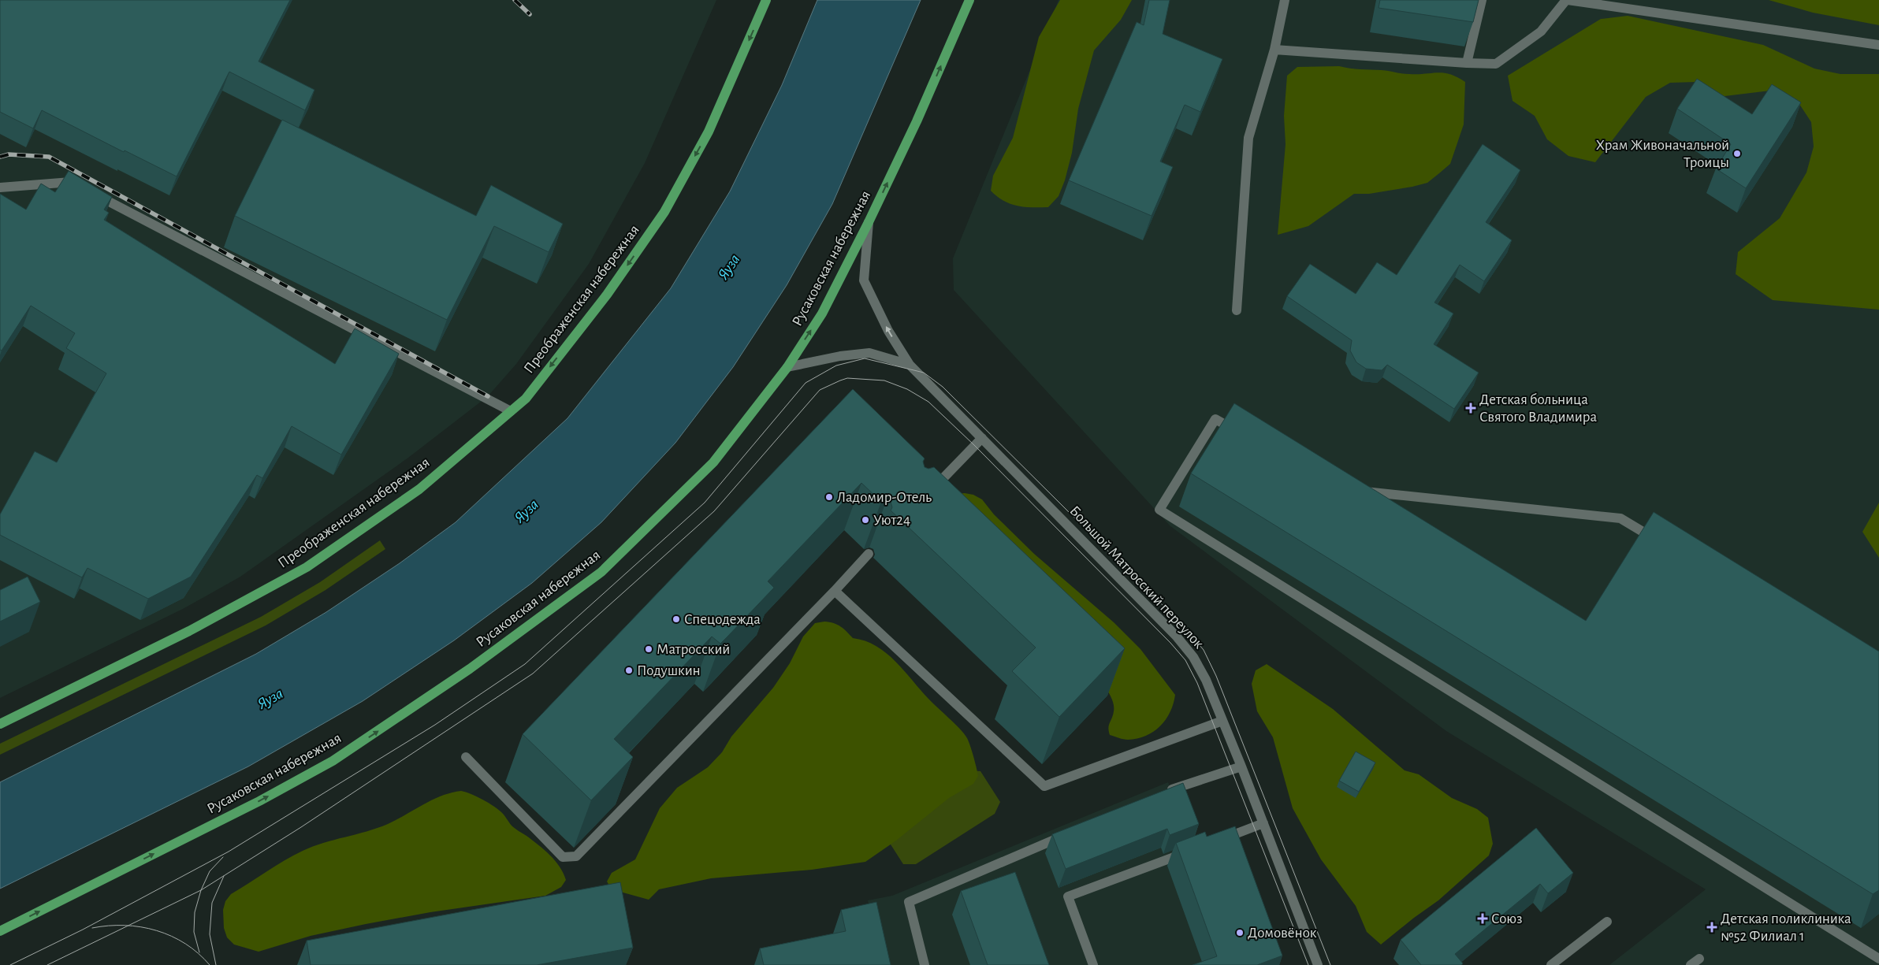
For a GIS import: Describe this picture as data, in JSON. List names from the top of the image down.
{
  "streets": {
    "main road": ["Русаковская набережная", "Преображенская набережная"],
    "street": ["Большой Матросский переулок"]
  },
  "crossings": [
    ["Русаковская набережная", "Большой Матросский переулок"]
  ],
  "one_way": ["Русаковская набережная", "Преображенская набережная"],
  "water": ["Яуза"],
  "places": {
    "other": [
      "Храм Живоначальной Троицы",
      "Ладомир-Отель",
      "Уют24",
      "Спецодежда",
      "Матросский",
      "Подушкин",
      "Домовёнок"
    ],
    "health": ["Детская больница Святого Владимира", "Союз", "Детская поликлиника №52 Филиал 1"]
  }
}
